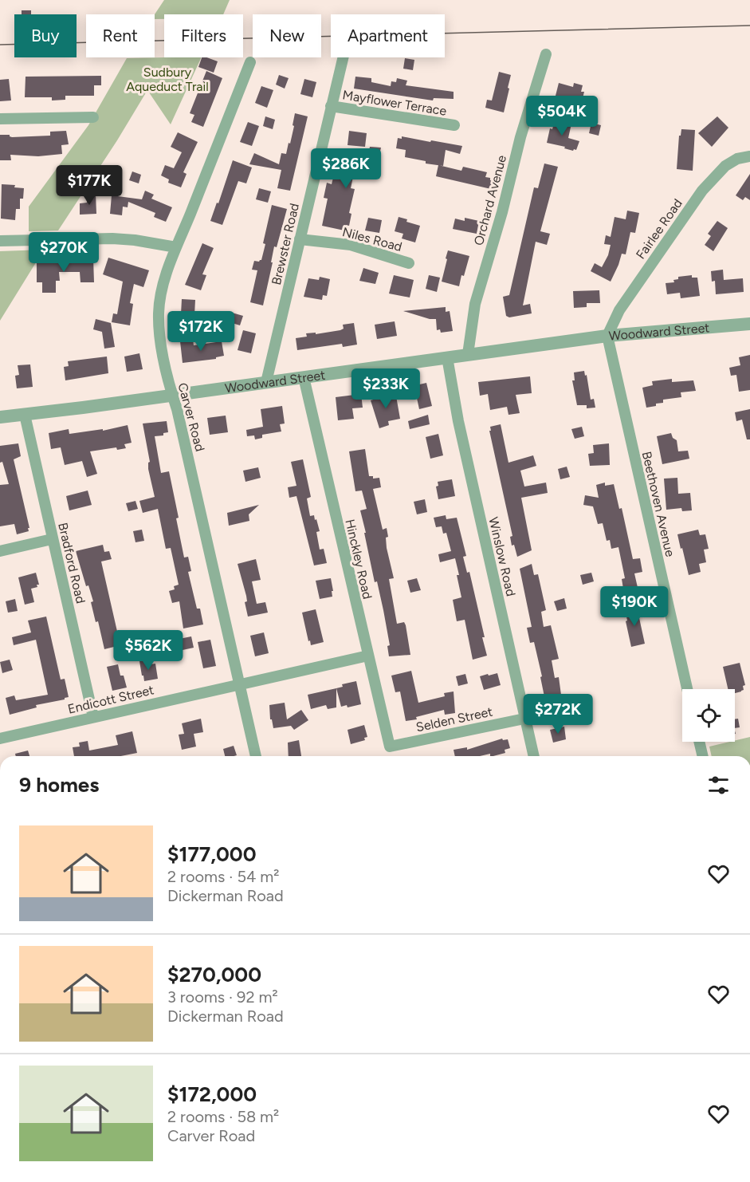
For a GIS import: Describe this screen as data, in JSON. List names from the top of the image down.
{
  "streets": {
    "street": [
      "Mayflower Terrace",
      "Orchard Avenue",
      "Fairlee Road",
      "Niles Road",
      "Brewster Road",
      "Woodward Street",
      "Carver Road",
      "Beethoven Avenue",
      "Winslow Road",
      "Hinckley Road",
      "Bradford Road",
      "Endicott Street",
      "Selden Street"
    ]
  },
  "crossings": [
    ["Mayflower Terrace", "Brewster Road"],
    ["Orchard Avenue", "Woodward Street"],
    ["Fairlee Road", "Woodward Street"],
    ["Fairlee Road", "Beethoven Avenue"],
    ["Niles Road", "Brewster Road"],
    ["Brewster Road", "Woodward Street"],
    ["Woodward Street", "Carver Road"],
    ["Woodward Street", "Beethoven Avenue"],
    ["Woodward Street", "Winslow Road"],
    ["Woodward Street", "Hinckley Road"],
    ["Woodward Street", "Bradford Road"],
    ["Carver Road", "Endicott Street"],
    ["Winslow Road", "Selden Street"],
    ["Hinckley Road", "Endicott Street"],
    ["Hinckley Road", "Selden Street"],
    ["Bradford Road", "Endicott Street"]
  ],
  "parks": ["Sudbury Aqueduct Trail"],
  "page": {
    "chip": [
      "Buy",
      "Rent",
      "Filters",
      "New",
      "Apartment"
    ],
    "price": [
      "$504K",
      "$286K",
      "$177K",
      "$270K",
      "$172K",
      "$233K",
      "$190K",
      "$562K",
      "$272K"
    ],
    "heading": "9 homes",
    "list": [
      {
        "name": "$177,000",
        "note": "2 rooms · 54 m² · Dickerman Road"
      },
      {
        "name": "$270,000",
        "note": "3 rooms · 92 m² · Dickerman Road"
      },
      {
        "name": "$172,000",
        "note": "2 rooms · 58 m² · Carver Road"
      }
    ]
  }
}
